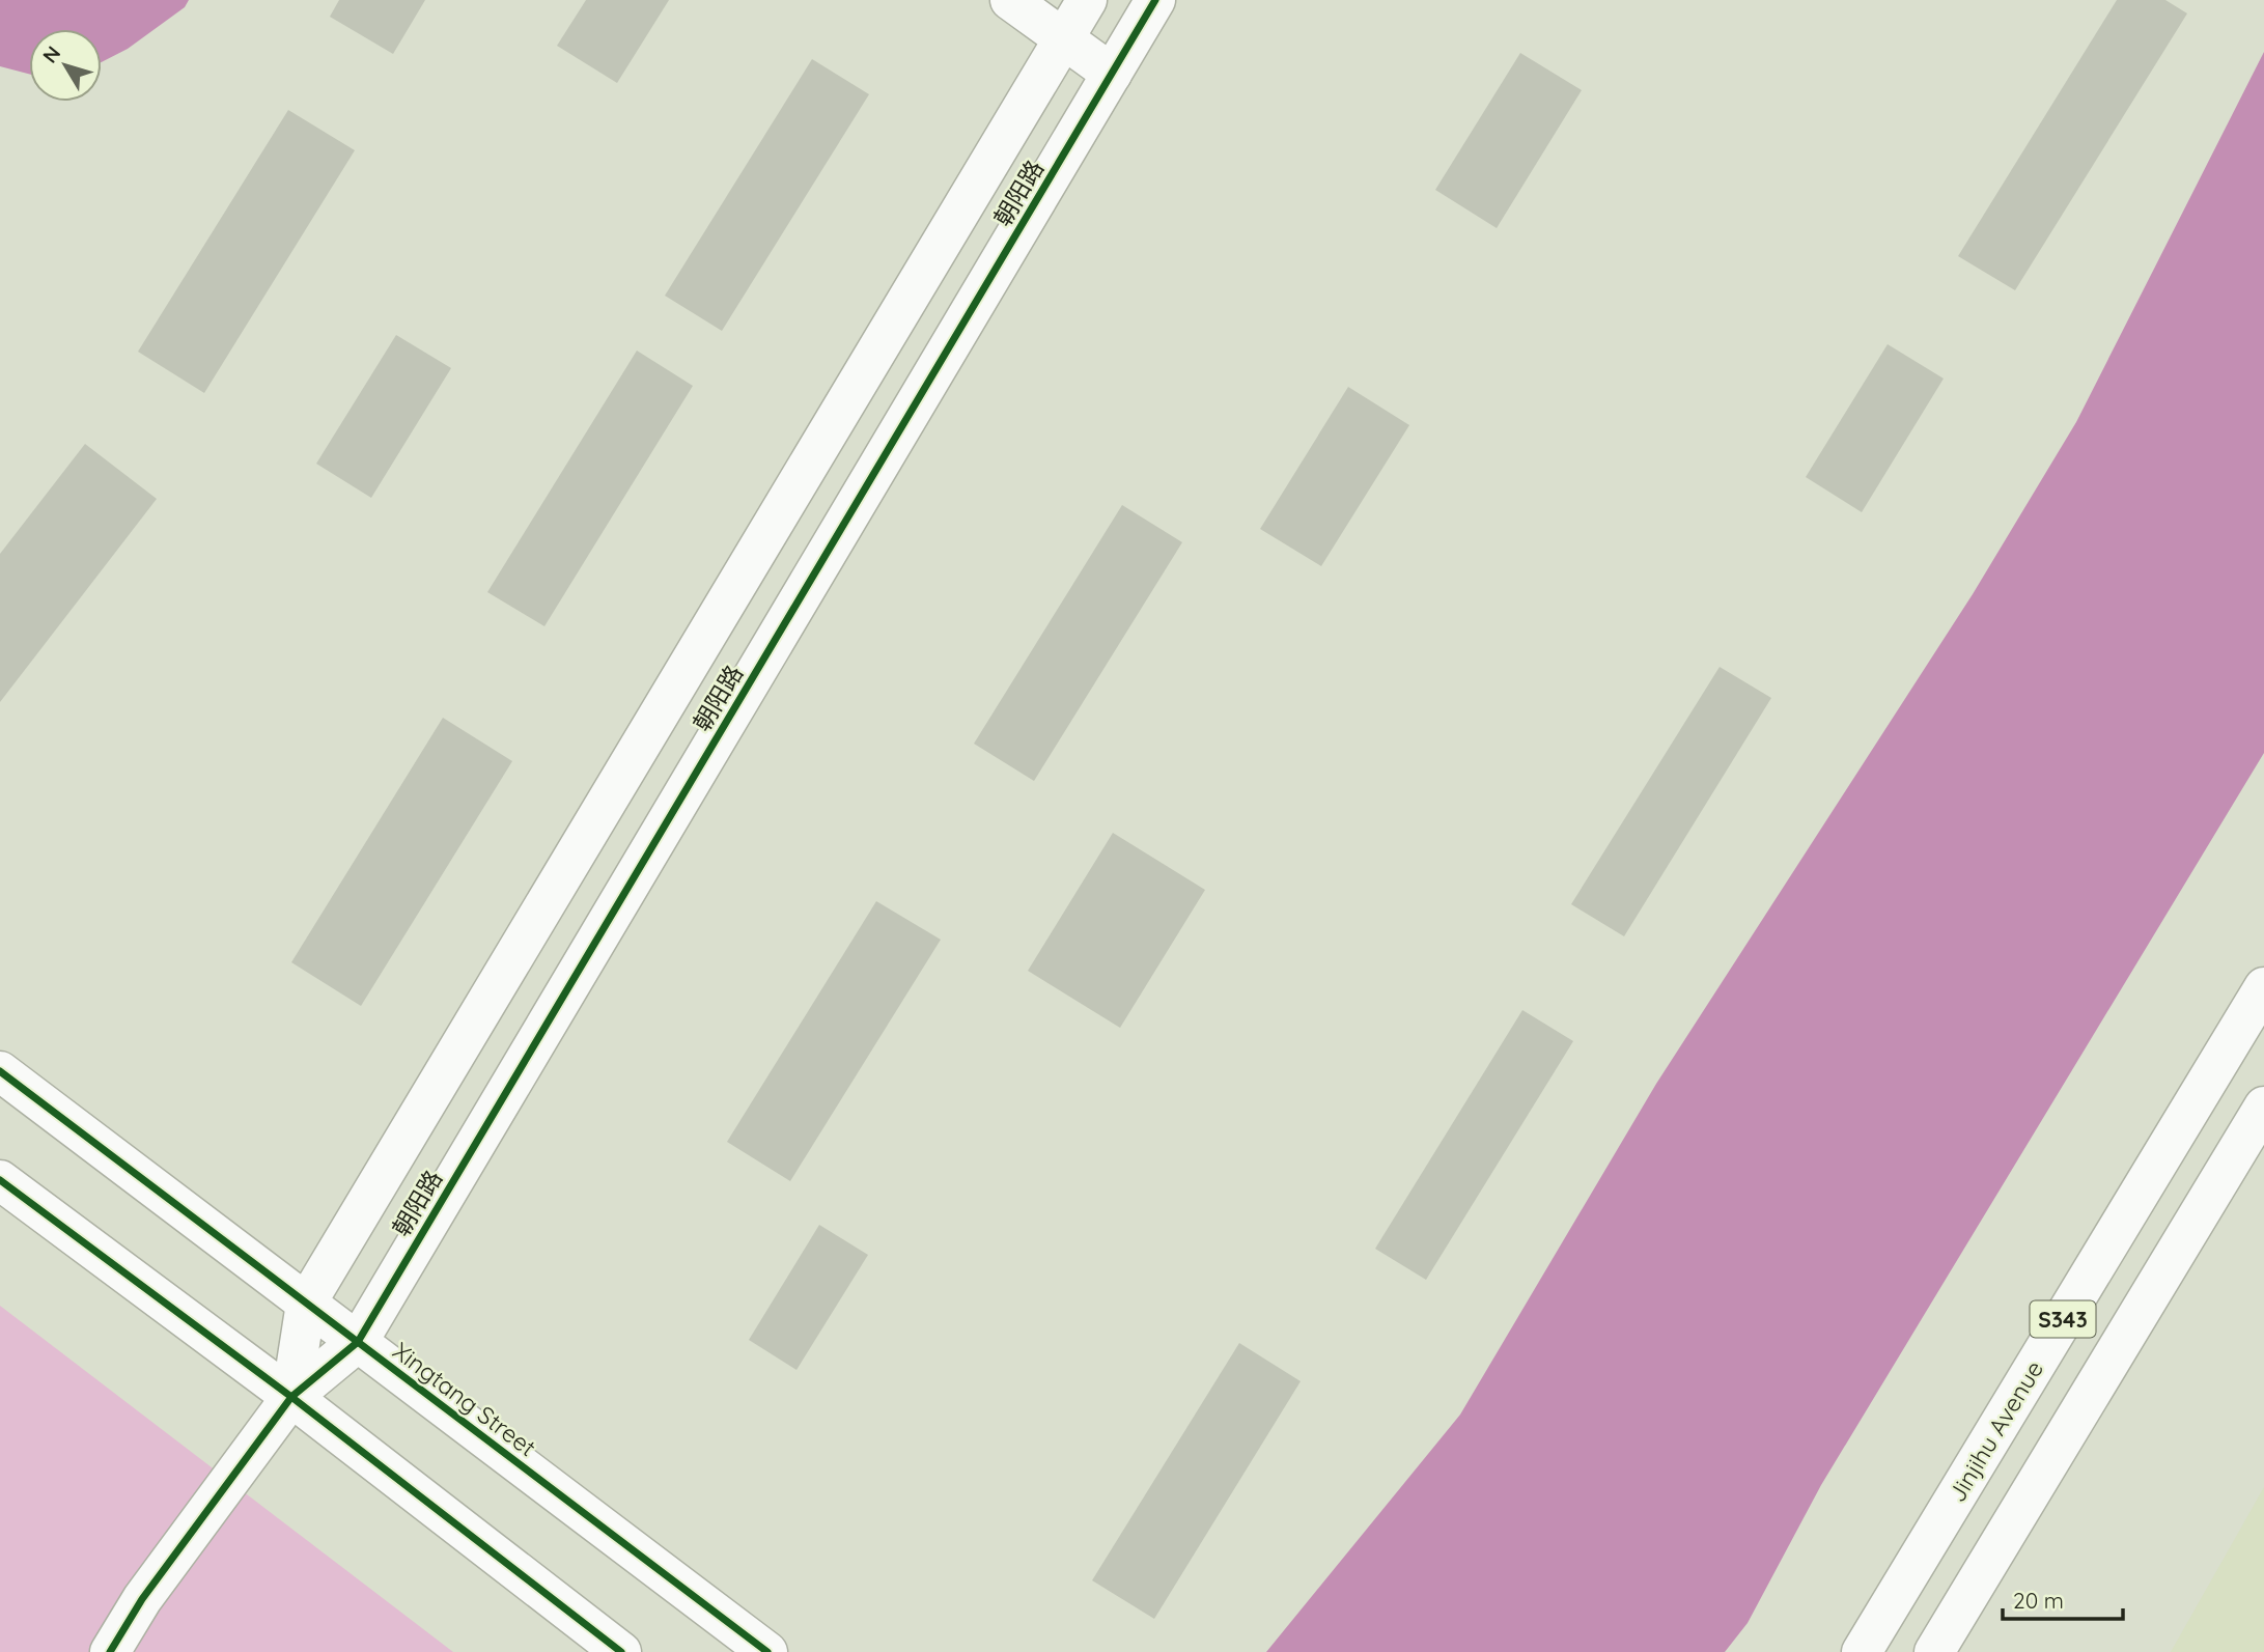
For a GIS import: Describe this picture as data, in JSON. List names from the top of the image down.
{
  "streets": {
    "street": [
      "朝阳路",
      "S343",
      "Xingtang Street",
      "Jinjihu Avenue"
    ]
  },
  "crossings": [
    ["朝阳路", "Xingtang Street"]
  ],
  "scale_bar": "20 m",
  "north": "top left"
}
